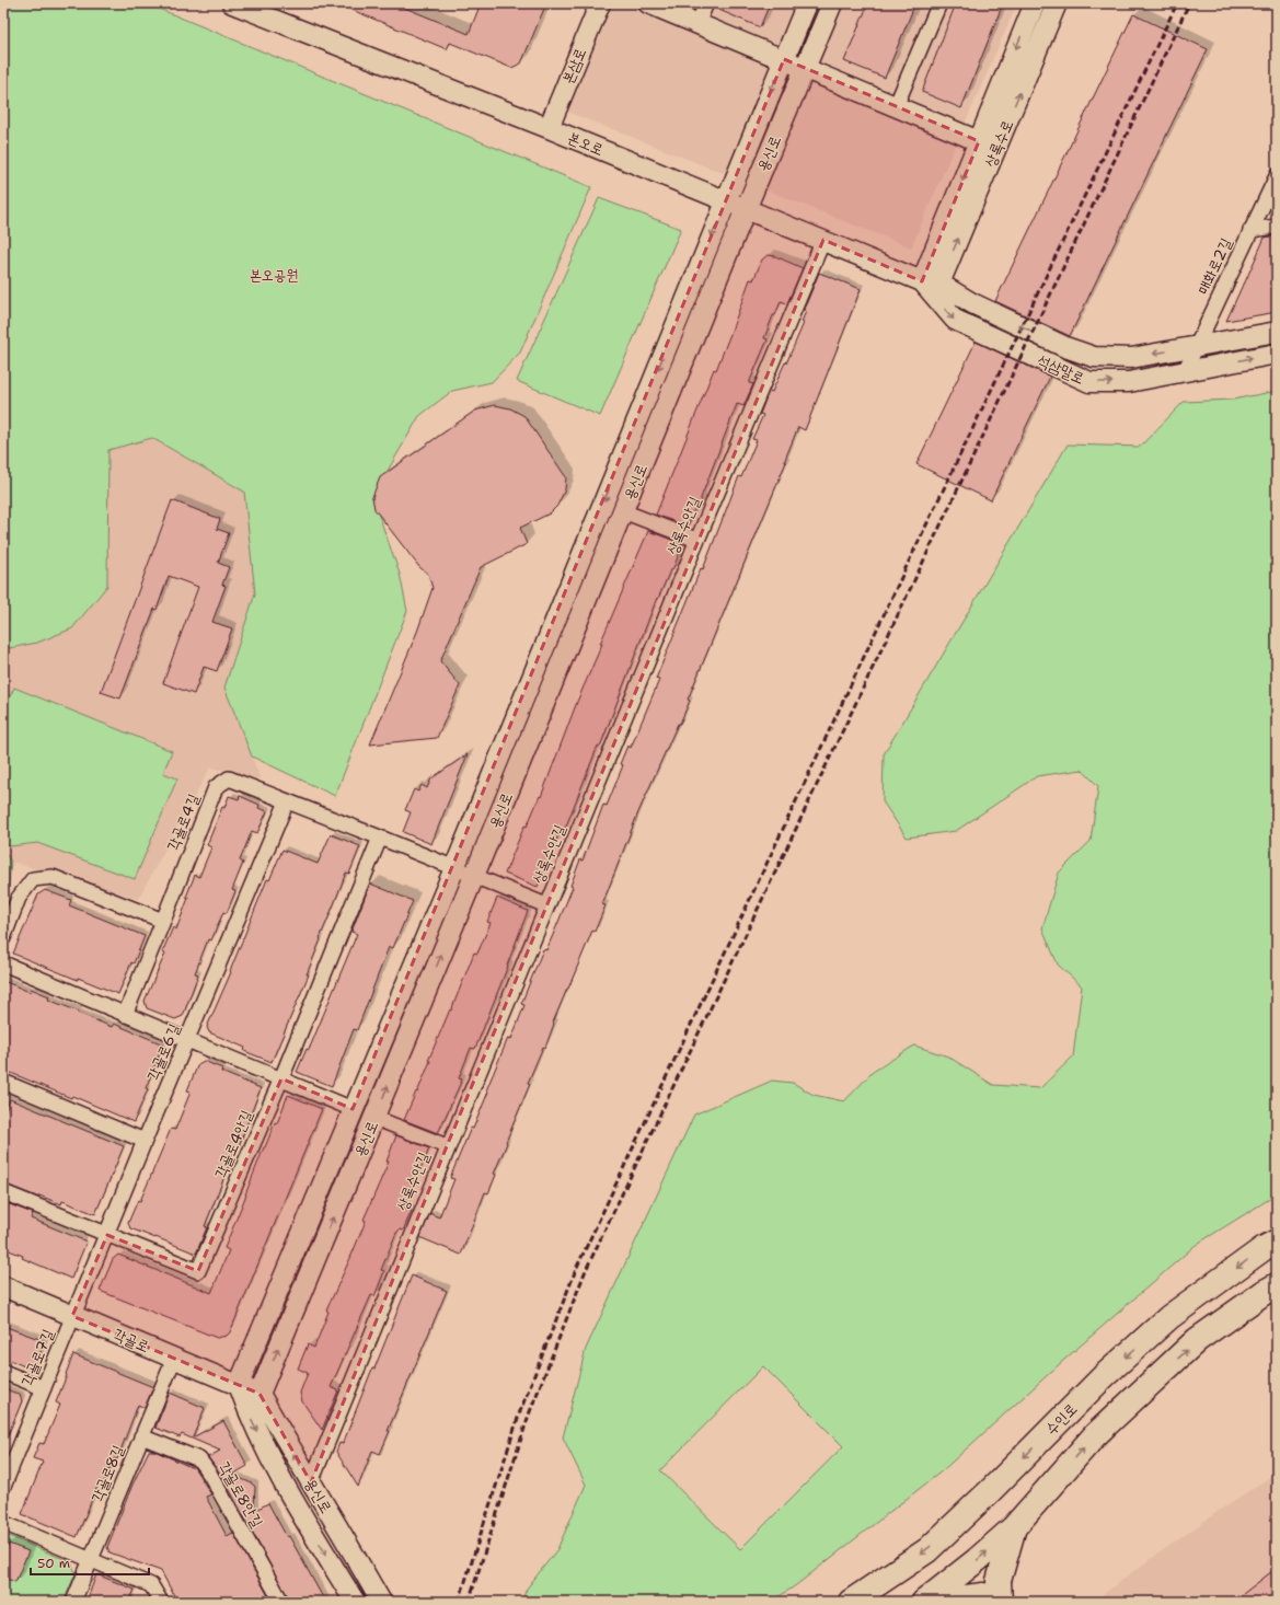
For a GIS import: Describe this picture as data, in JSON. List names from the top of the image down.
{
  "streets": {
    "highway": ["수인로"],
    "main road": [
      "본삼로",
      "본오로",
      "상록수로",
      "용신로",
      "석삼말로",
      "각골로"
    ],
    "street": [
      "매화로2길",
      "상록수안길",
      "각골로4길",
      "각골로6길",
      "각골로4안길",
      "각골로7길",
      "각골로8길",
      "각골로8안길"
    ]
  },
  "crossings": [
    ["본삼로", "본오로"],
    ["본오로", "상록수로"],
    ["본오로", "용신로"],
    ["본오로", "석삼말로"],
    ["본오로", "상록수안길"],
    ["상록수로", "석삼말로"],
    ["용신로", "상록수안길"],
    ["용신로", "각골로4길"],
    ["용신로", "각골로"],
    ["매화로2길", "석삼말로"],
    ["상록수안길", "각골로4길"],
    ["각골로4길", "각골로6길"],
    ["각골로4길", "각골로4안길"],
    ["각골로6길", "각골로4안길"],
    ["각골로6길", "각골로"],
    ["각골로6길", "각골로7길"],
    ["각골로", "각골로7길"],
    ["각골로", "각골로8길"],
    ["각골로8길", "각골로8안길"]
  ],
  "parks": ["본오공원"],
  "scale_bar": "50 m"
}
